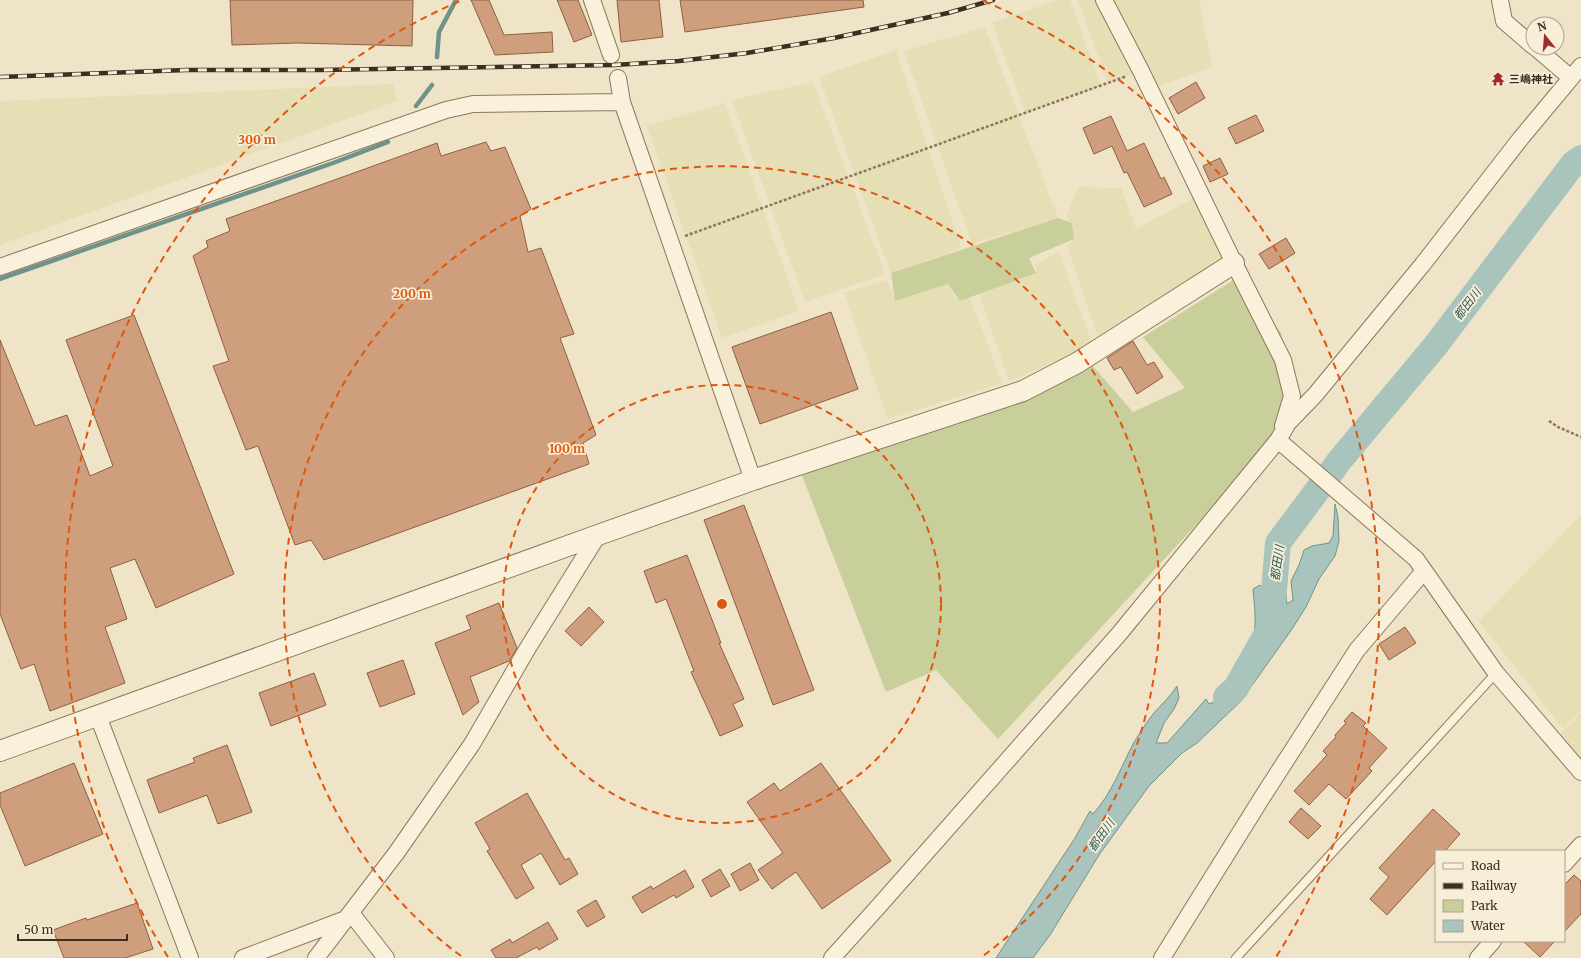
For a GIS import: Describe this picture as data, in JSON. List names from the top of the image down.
{
  "water": ["都田川"],
  "places": {
    "temple": ["三嶋神社"]
  },
  "legend": [
    "Road",
    "Railway",
    "Park",
    "Water"
  ],
  "scale_bar": "50 m",
  "north": "top",
  "rings": ["300 m", "200 m", "100 m"]
}
